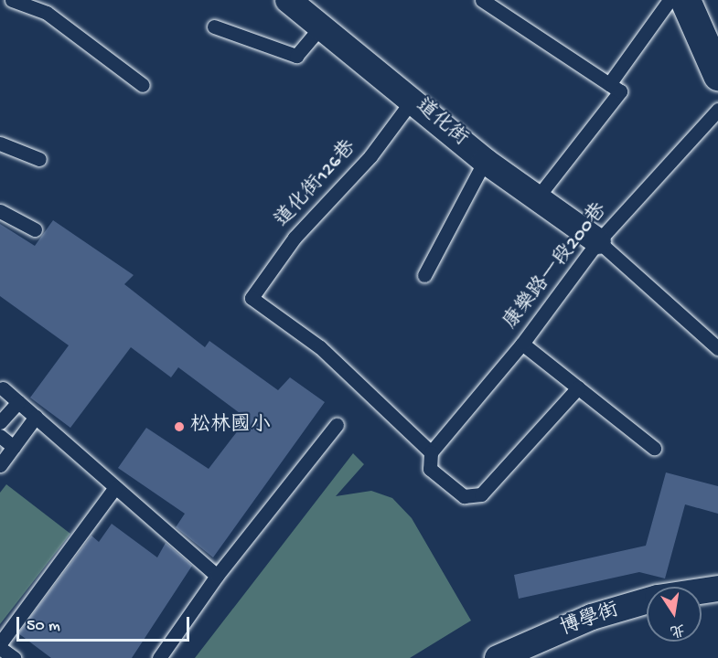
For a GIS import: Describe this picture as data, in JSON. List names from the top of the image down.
{
  "streets": {
    "street": ["道化街", "博學街"],
    "lane": ["道化街126巷", "康樂路一段200巷"]
  },
  "crossings": [
    ["道化街", "道化街126巷"],
    ["道化街", "康樂路一段200巷"],
    ["道化街126巷", "康樂路一段200巷"]
  ],
  "places": ["松林國小"],
  "scale_bar": "50 m",
  "north": "bottom"
}
